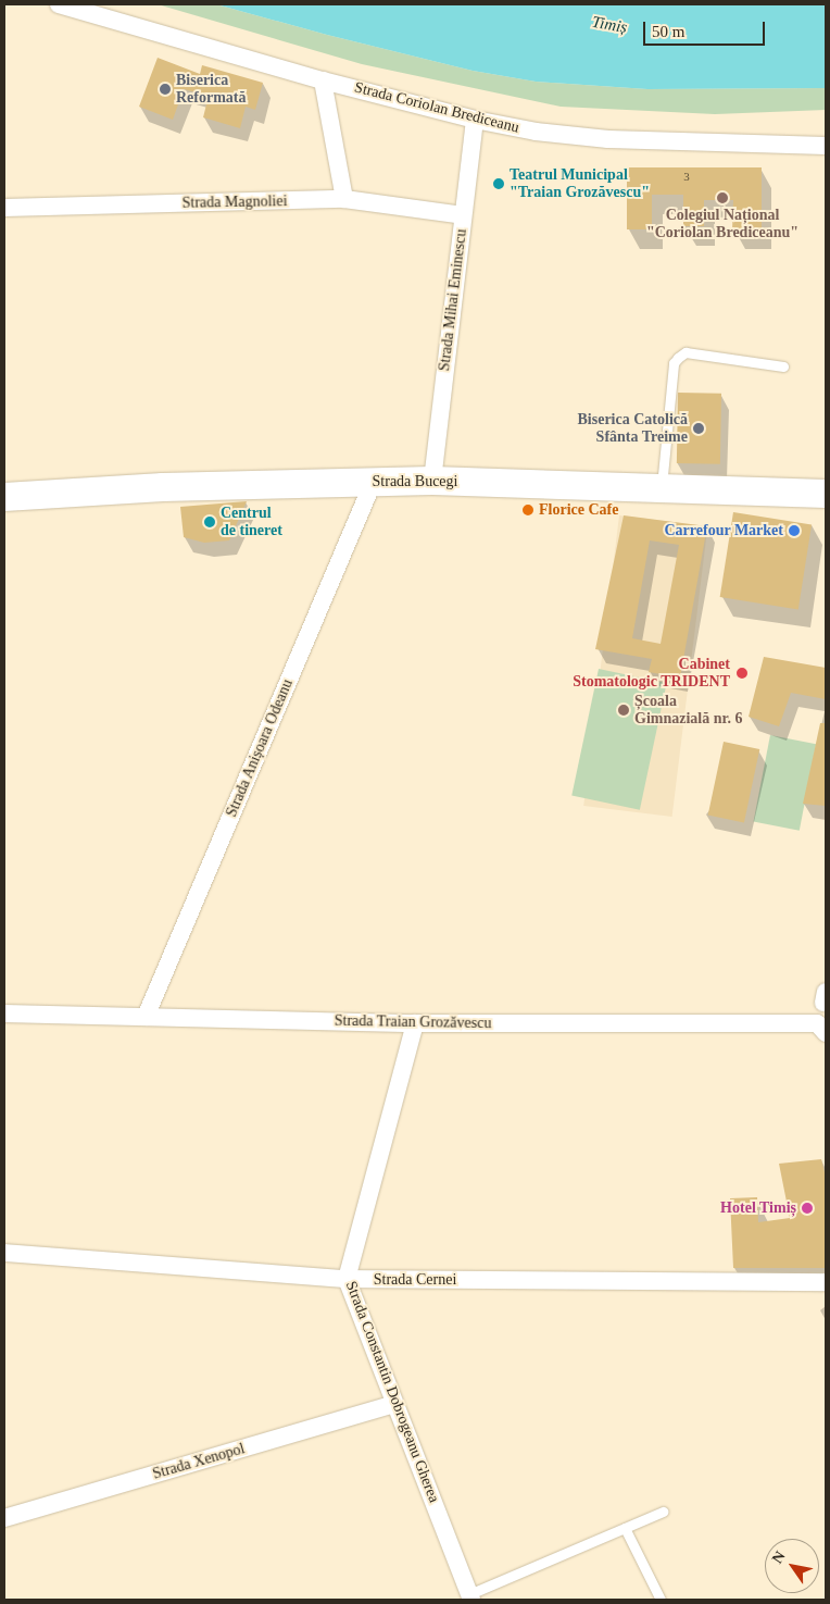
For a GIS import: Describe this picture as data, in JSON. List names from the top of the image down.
{
  "streets": {
    "main road": ["Strada Bucegi"],
    "street": [
      "Strada Coriolan Brediceanu",
      "Strada Magnoliei",
      "Strada Mihai Eminescu",
      "Strada Anișoara Odeanu",
      "Strada Traian Grozăvescu",
      "Strada Cernei",
      "Strada Constantin Dobrogeanu Gherea",
      "Strada Xenopol"
    ]
  },
  "crossings": [
    ["Strada Coriolan Brediceanu", "Strada Mihai Eminescu"],
    ["Strada Magnoliei", "Strada Mihai Eminescu"],
    ["Strada Mihai Eminescu", "Strada Bucegi"],
    ["Strada Bucegi", "Strada Anișoara Odeanu"],
    ["Strada Anișoara Odeanu", "Strada Traian Grozăvescu"],
    ["Strada Traian Grozăvescu", "Strada Constantin Dobrogeanu Gherea"],
    ["Strada Cernei", "Strada Constantin Dobrogeanu Gherea"],
    ["Strada Constantin Dobrogeanu Gherea", "Strada Xenopol"]
  ],
  "water": ["Timiș"],
  "places": [
    "Biserica Reformată",
    "Teatrul Municipal \"Traian Grozăvescu\"",
    "Colegiul Național \"Coriolan Brediceanu\"",
    "Biserica Catolică Sfânta Treime",
    "Florice Cafe",
    "Centrul de tineret",
    "Carrefour Market",
    "Cabinet Stomatologic TRIDENT",
    "Școala Gimnazială nr. 6",
    "Hotel Timiș"
  ],
  "house_numbers": ["3"],
  "scale_bar": "50 m",
  "north": "top left"
}
